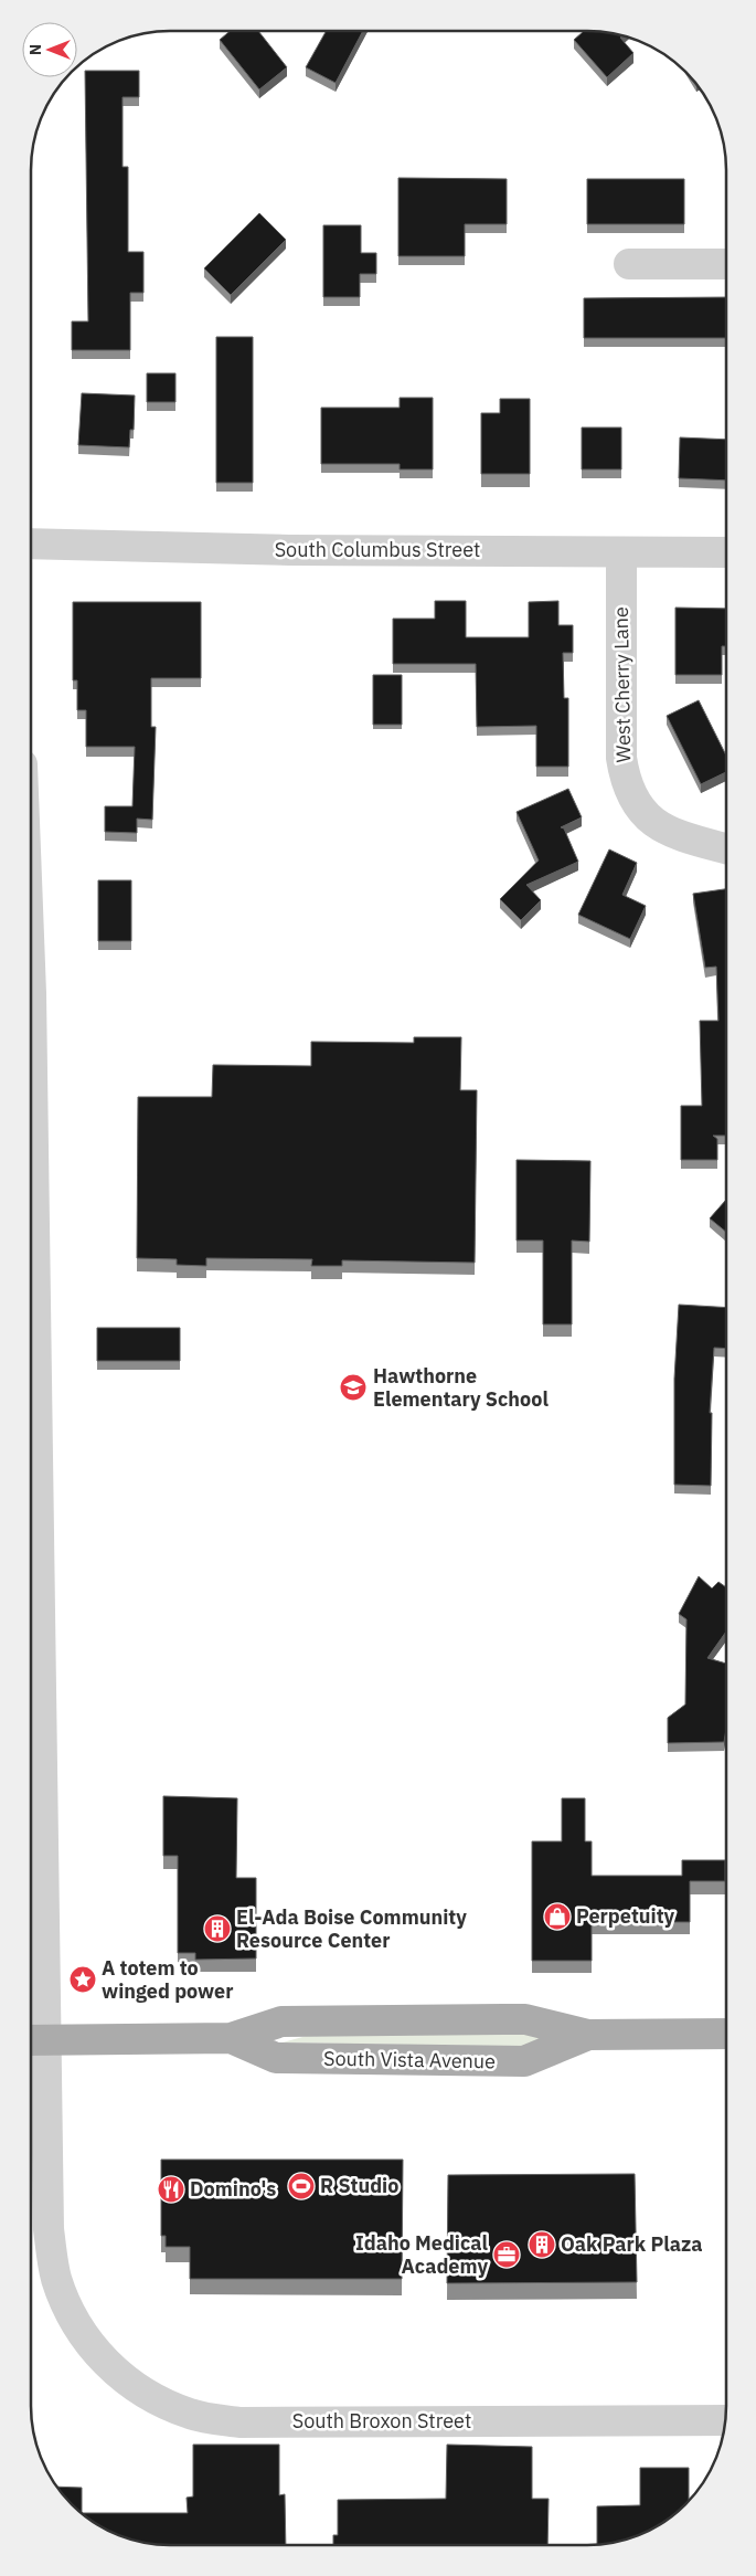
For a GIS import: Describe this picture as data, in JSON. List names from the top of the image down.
{
  "streets": {
    "main road": ["South Vista Avenue"],
    "street": ["South Columbus Street", "West Cherry Lane", "South Broxon Street"]
  },
  "crossings": [
    ["South Columbus Street", "West Cherry Lane"],
    ["South Vista Avenue", "South Broxon Street"]
  ],
  "places": {
    "school or university": ["Hawthorne Elementary School"],
    "shop": ["Perpetuity"],
    "building": ["El-Ada Boise Community Resource Center", "Oak Park Plaza"],
    "place": ["A totem to winged power"],
    "sports": ["R Studio"],
    "restaurant": ["Domino's"],
    "office": ["Idaho Medical Academy"]
  },
  "north": "left"
}
